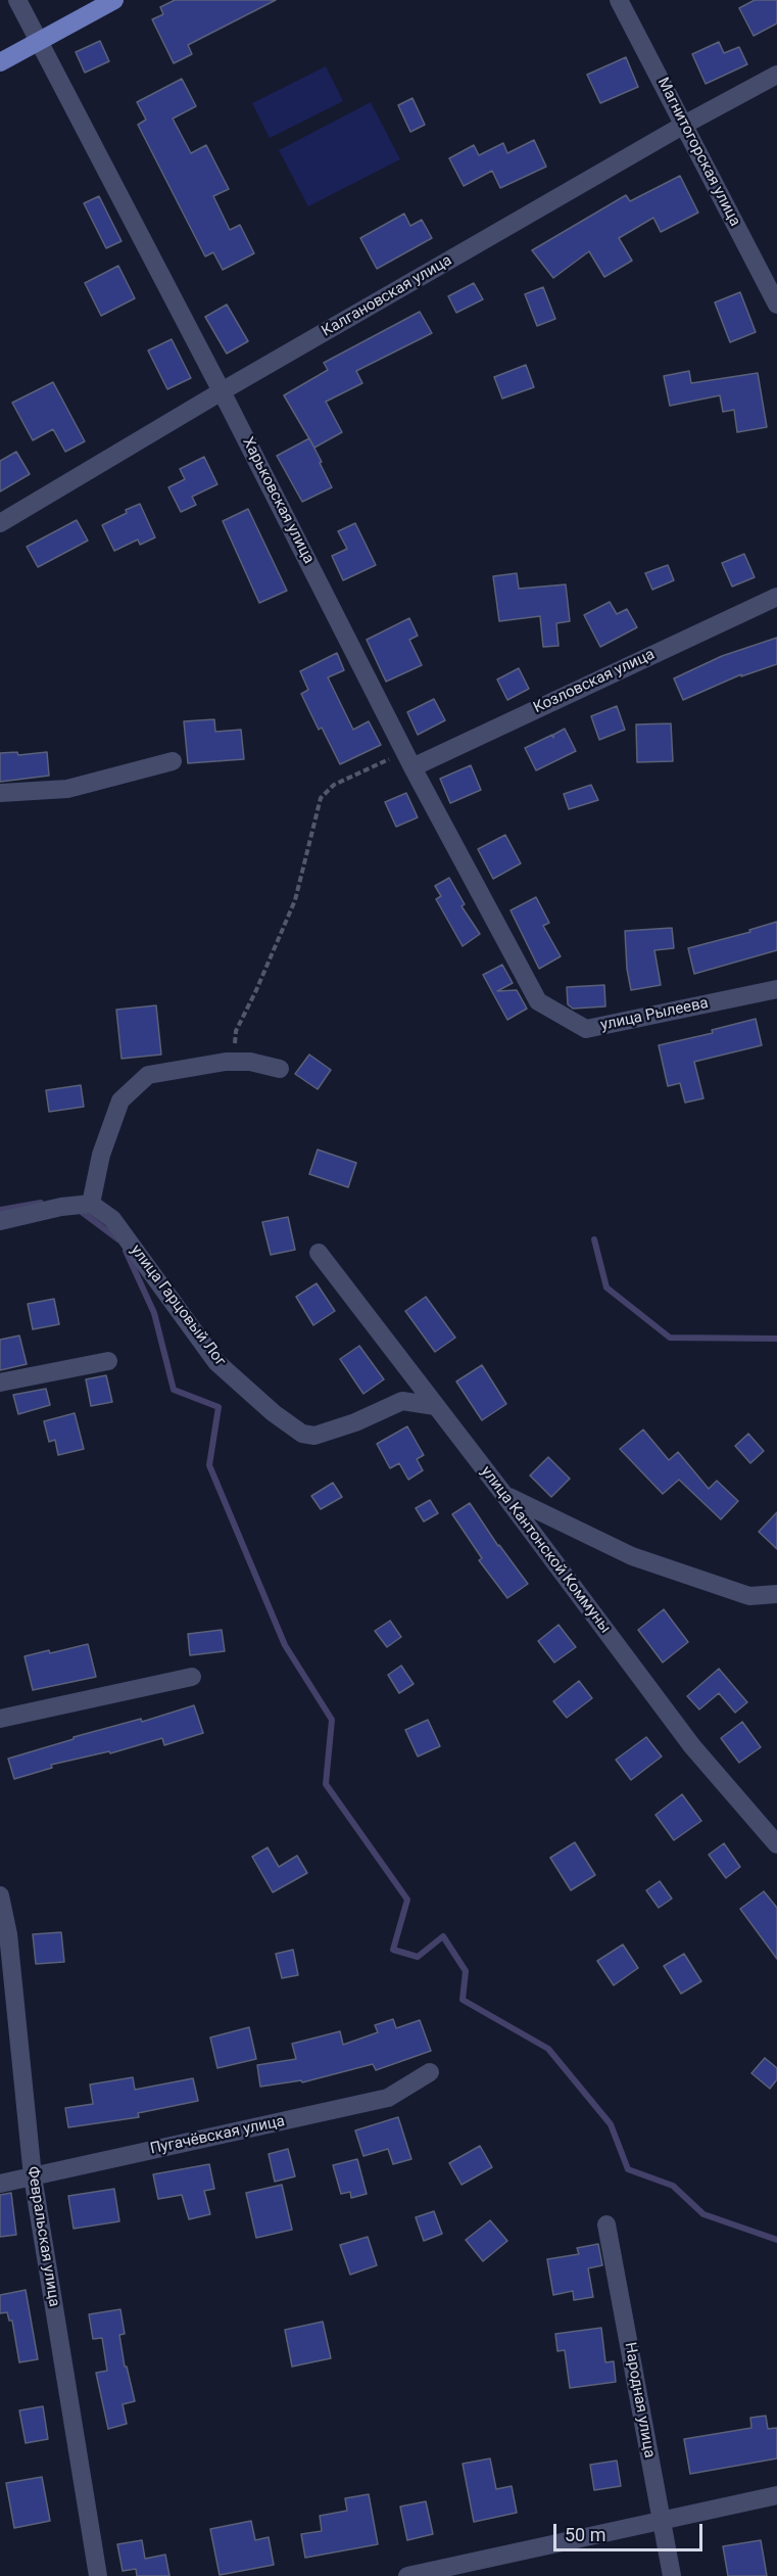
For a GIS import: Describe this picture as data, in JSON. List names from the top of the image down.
{
  "streets": {
    "street": [
      "Магнитогорская улица",
      "Калгановская улица",
      "Харьковская улица",
      "Козловская улица",
      "улица Рылеева",
      "улица Гарцовый Лог",
      "улица Кантонской Коммуны",
      "Пугачёвская улица",
      "Февральская улица",
      "Народная улица"
    ]
  },
  "crossings": [
    ["Магнитогорская улица", "Калгановская улица"],
    ["Калгановская улица", "Харьковская улица"],
    ["Харьковская улица", "Козловская улица"],
    ["Харьковская улица", "улица Рылеева"],
    ["улица Гарцовый Лог", "улица Кантонской Коммуны"],
    ["Пугачёвская улица", "Февральская улица"]
  ],
  "scale_bar": "50 m"
}
